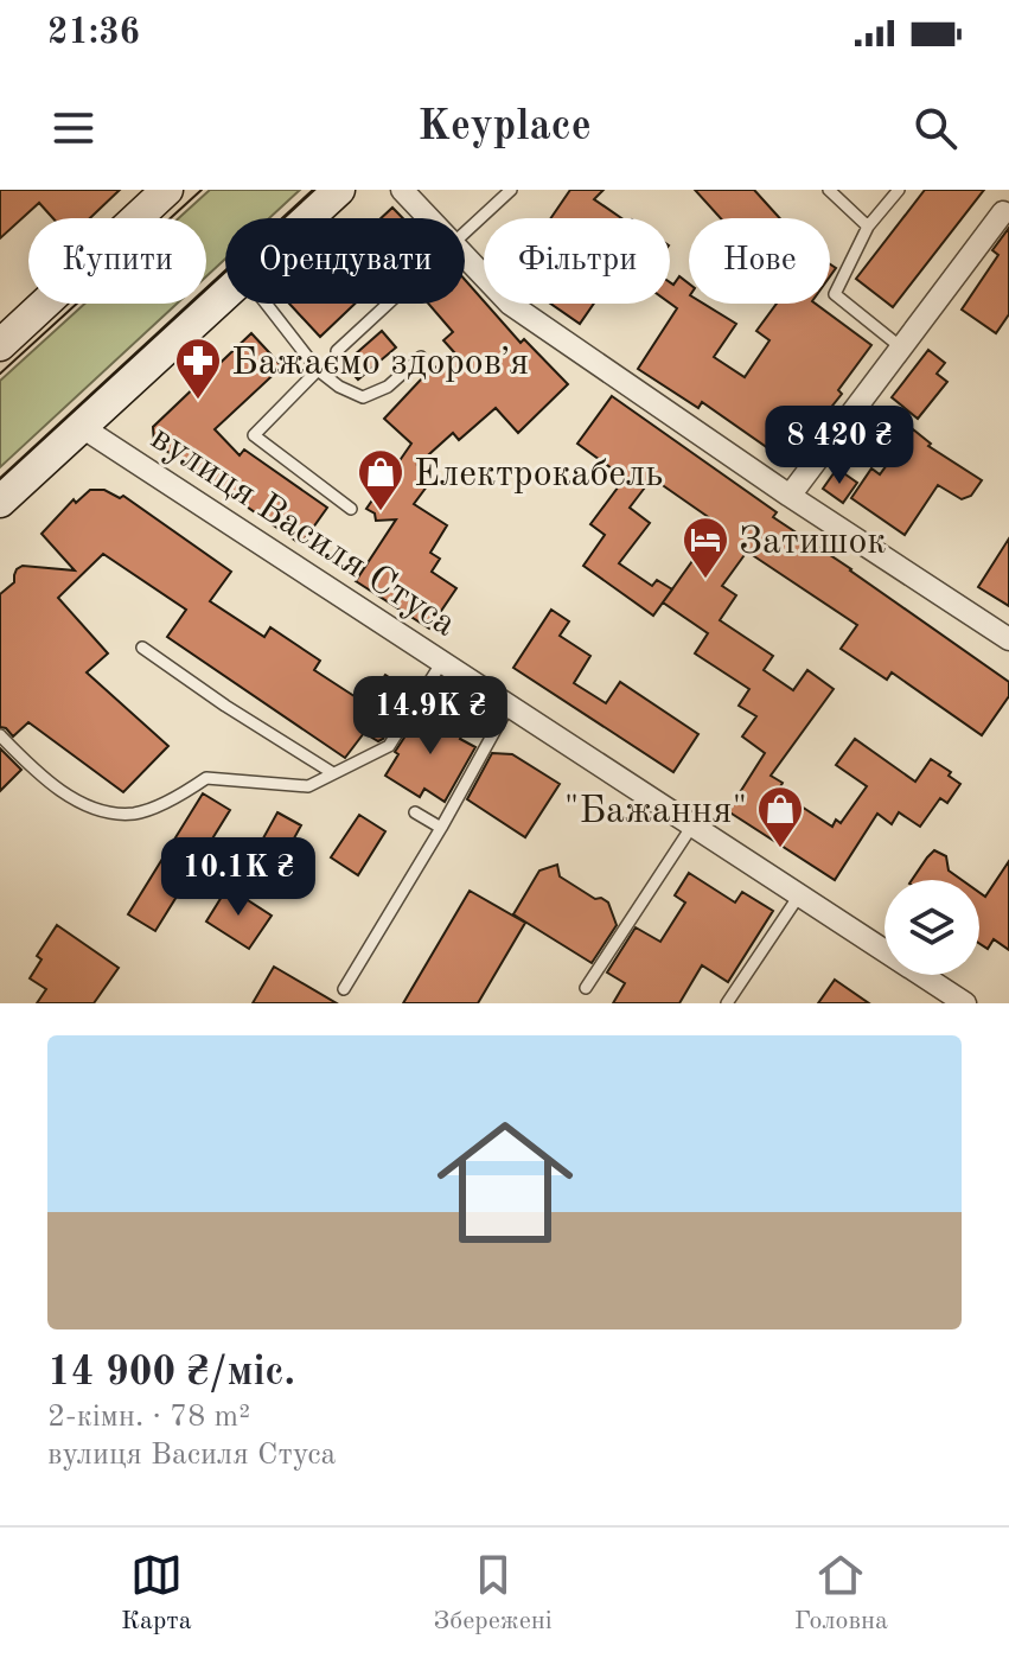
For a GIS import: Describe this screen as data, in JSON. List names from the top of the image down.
{
  "streets": {
    "street": ["вулиця Василя Стуса"]
  },
  "places": {
    "pharmacy": ["Бажаємо здоровʼя"],
    "shop": ["Електрокабель", "\"Бажання\""],
    "hotel": ["Затишок"]
  },
  "page": {
    "status": "21:36",
    "header": "Keyplace",
    "chip": [
      "Купити",
      "Орендувати",
      "Фільтри",
      "Нове"
    ],
    "price": ["8 420 ₴", "14.9K ₴", "10.1K ₴"],
    "list": [
      {
        "name": "14 900 ₴/міс.",
        "note": "2-кімн. · 78 m² · вулиця Василя Стуса"
      }
    ],
    "tabs": ["Карта", "Збережені", "Головна"]
  }
}
